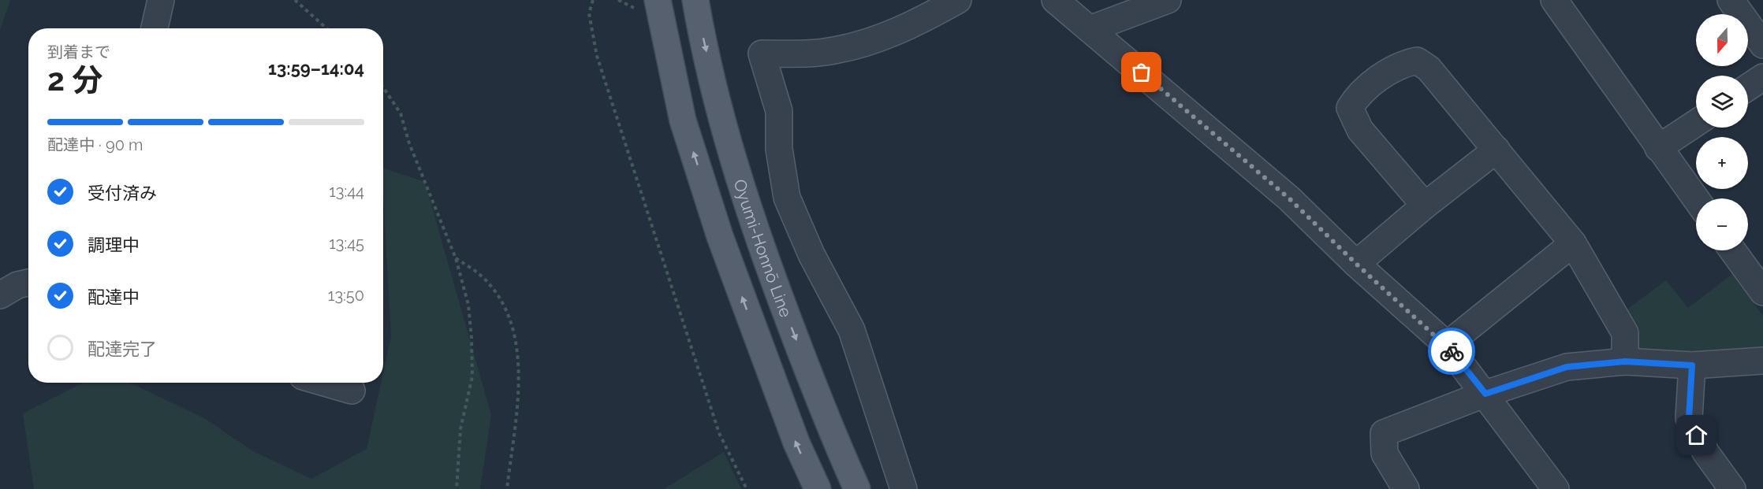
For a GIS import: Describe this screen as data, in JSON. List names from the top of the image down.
{
  "streets": {
    "main road": ["Oyumi-Honnō Line"]
  },
  "north": "bottom",
  "page": {
    "map_buttons": ["+", "−"],
    "heading": ["2 分", "到着まで", "13:59–14:04"],
    "bar": "配達中 · 90 m",
    "list": [
      ["受付済み", "13:44"],
      ["調理中", "13:45"],
      ["配達中", "13:50"],
      "配達完了"
    ]
  }
}
